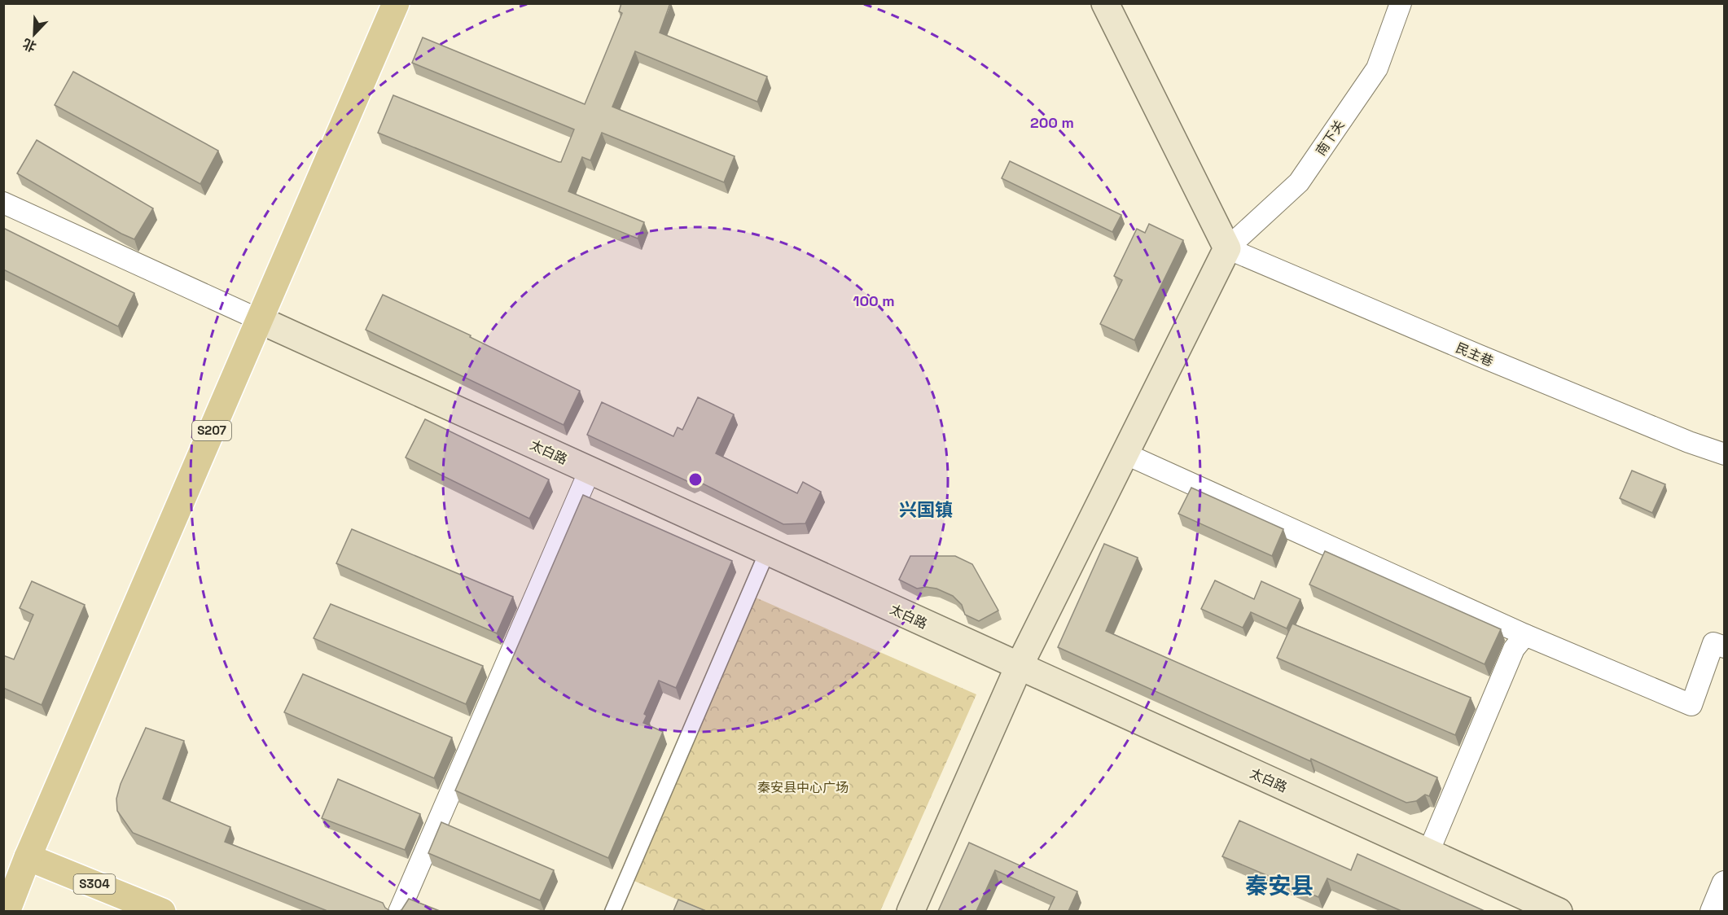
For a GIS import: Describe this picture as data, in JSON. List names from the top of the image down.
{
  "streets": {
    "main road": ["S207", "太白路", "S304"],
    "street": ["南下关", "民主巷"]
  },
  "crossings": [
    ["南下关", "民主巷"],
    ["S207", "太白路"],
    ["S207", "S304"]
  ],
  "districts": ["兴国镇", "秦安县"],
  "parks": ["秦安县中心广场"],
  "north": "bottom left",
  "rings": ["200 m", "100 m"]
}
